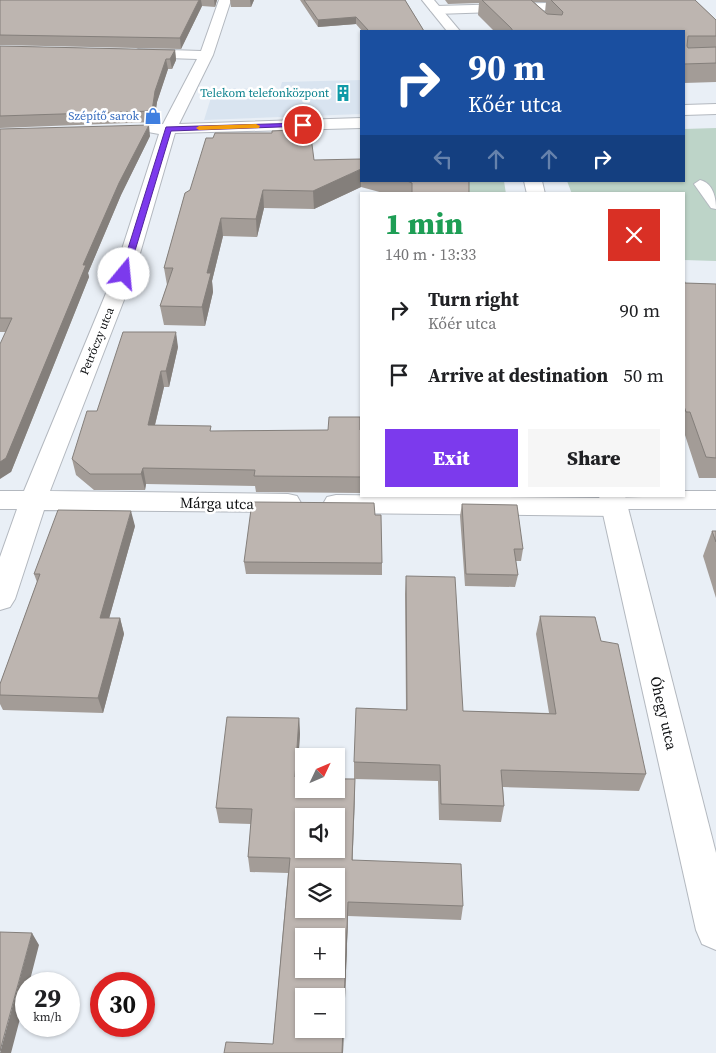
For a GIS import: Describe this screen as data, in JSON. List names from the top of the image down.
{
  "streets": {
    "street": ["Petrőczy utca", "Márga utca", "Óhegy utca"]
  },
  "crossings": [
    ["Petrőczy utca", "Márga utca"],
    ["Márga utca", "Óhegy utca"]
  ],
  "places": {
    "building": ["Telekom telefonközpont"],
    "shop": ["Szépítő sarok"]
  },
  "north": "top right",
  "page": {
    "turn": ["90 m", "Kőér utca"],
    "heading": ["1 min", "140 m · 13:33"],
    "list": [
      {
        "name": "Turn right",
        "note": "Kőér utca",
        "value": "90 m"
      },
      {
        "name": "Arrive at destination",
        "value": "50 m"
      }
    ],
    "buttons": ["Exit", "Share"],
    "map_buttons": ["+", "−"],
    "speed": "29 km/h",
    "limit": "30"
  }
}
